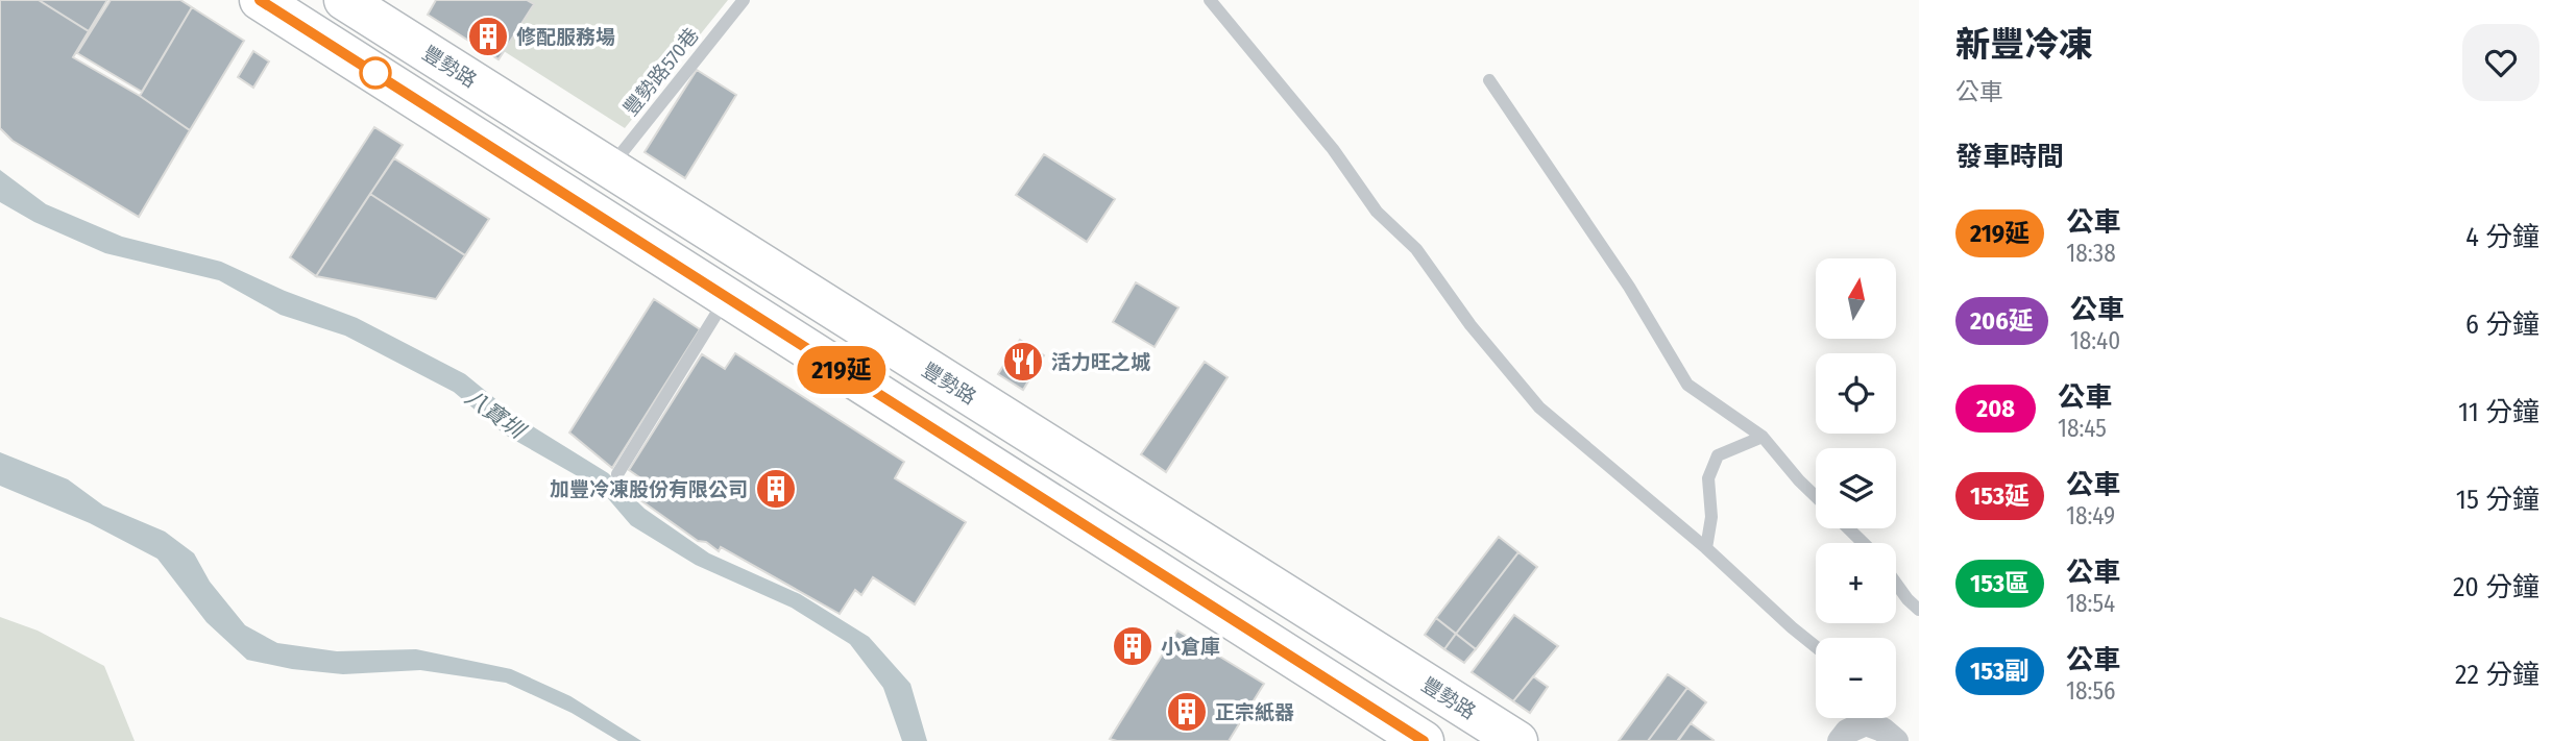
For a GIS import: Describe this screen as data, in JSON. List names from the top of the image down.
{
  "streets": {
    "main road": ["豐勢路"],
    "lane": ["豐勢路570巷"]
  },
  "crossings": [
    ["豐勢路", "豐勢路570巷"]
  ],
  "water": ["八寶圳"],
  "places": {
    "building": [
      "修配服務場",
      "加豐冷凍股份有限公司",
      "小倉庫",
      "正宗紙器"
    ],
    "restaurant": ["活力旺之城"]
  },
  "lines": ["bus line 219延"],
  "north": "top",
  "page": {
    "on_map": "219延",
    "heading": [
      ["新豐冷凍", "公車"],
      "發車時間"
    ],
    "list": [
      {
        "mark": "219延",
        "name": "公車",
        "note": "18:38",
        "value": "4 分鐘"
      },
      {
        "mark": "206延",
        "name": "公車",
        "note": "18:40",
        "value": "6 分鐘"
      },
      {
        "mark": "208",
        "name": "公車",
        "note": "18:45",
        "value": "11 分鐘"
      },
      {
        "mark": "153延",
        "name": "公車",
        "note": "18:49",
        "value": "15 分鐘"
      },
      {
        "mark": "153區",
        "name": "公車",
        "note": "18:54",
        "value": "20 分鐘"
      },
      {
        "mark": "153副",
        "name": "公車",
        "note": "18:56",
        "value": "22 分鐘"
      }
    ],
    "map_buttons": ["+", "−"]
  }
}
